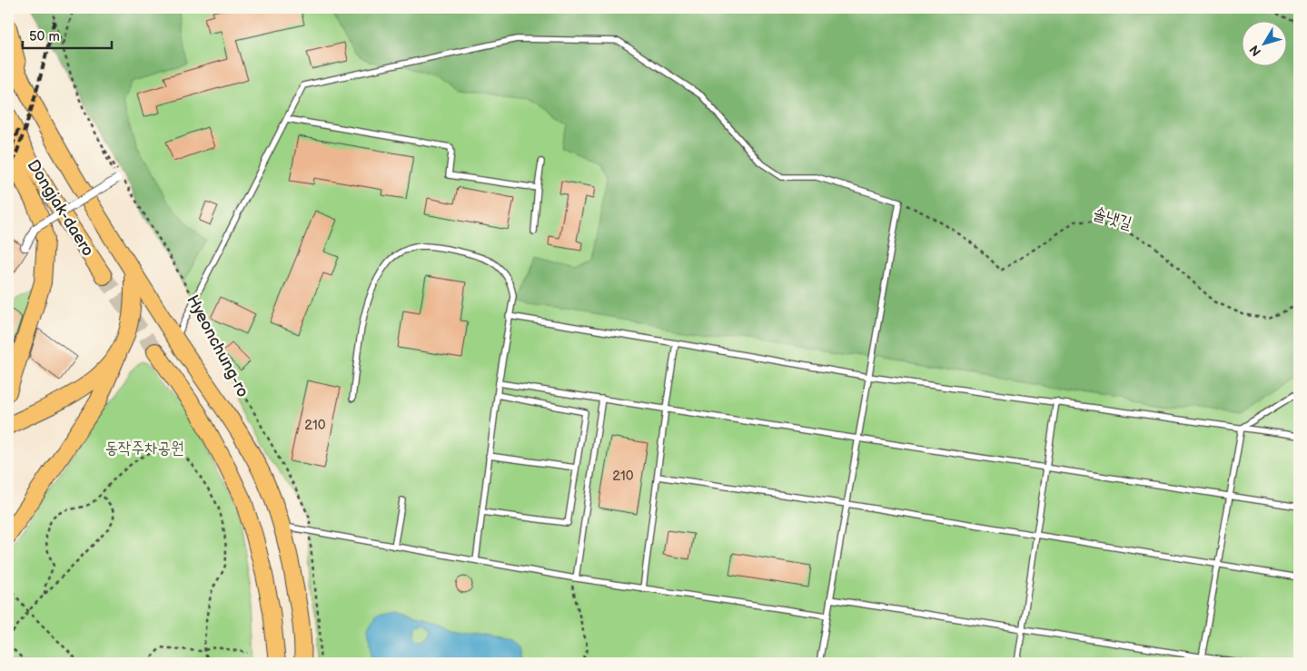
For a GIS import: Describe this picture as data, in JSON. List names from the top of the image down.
{
  "streets": {
    "main road": ["Dongjak-daero", "Hyeonchung-ro"],
    "path": ["솔냇길"]
  },
  "parks": ["동작주차공원"],
  "house_numbers": ["210", "210"],
  "scale_bar": "50 m",
  "north": "bottom left"
}
